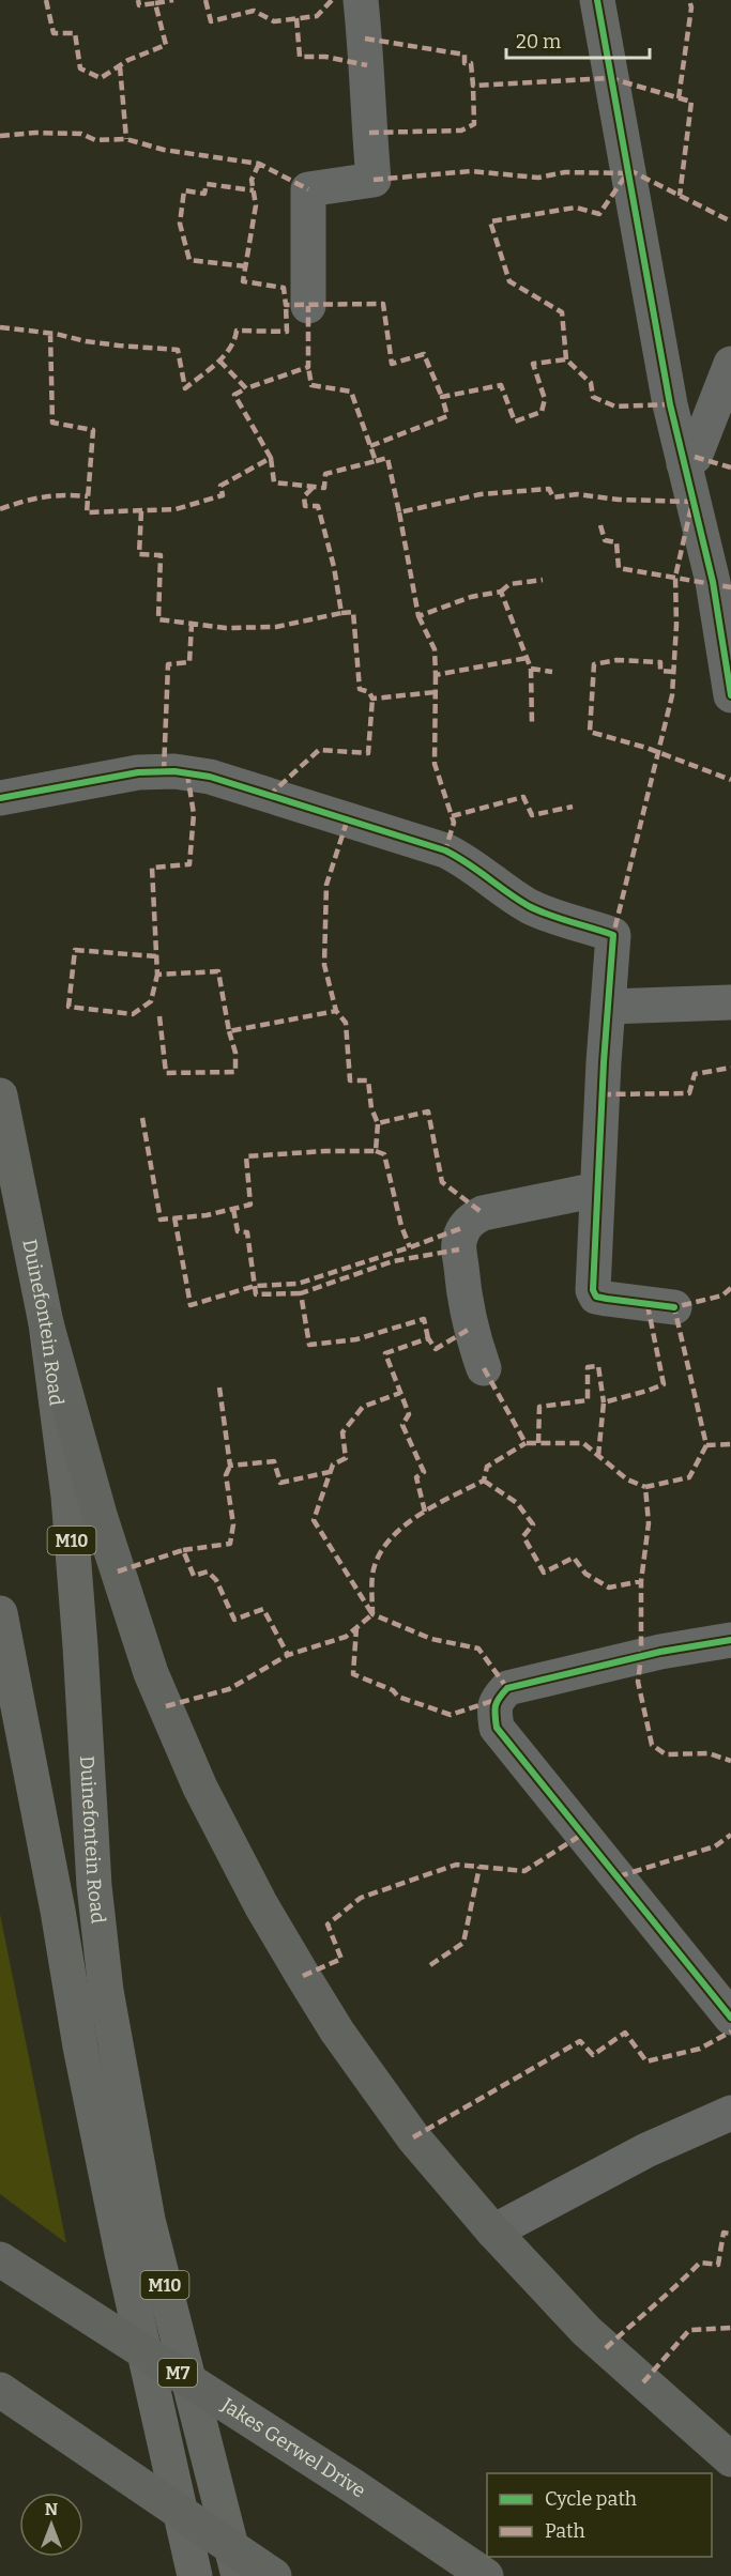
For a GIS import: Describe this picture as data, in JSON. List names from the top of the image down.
{
  "streets": {
    "highway": ["M7", "Jakes Gerwel Drive"],
    "main road": ["Duinefontein Road", "M10"]
  },
  "legend": ["Cycle path", "Path"],
  "scale_bar": "20 m",
  "north": "top"
}
